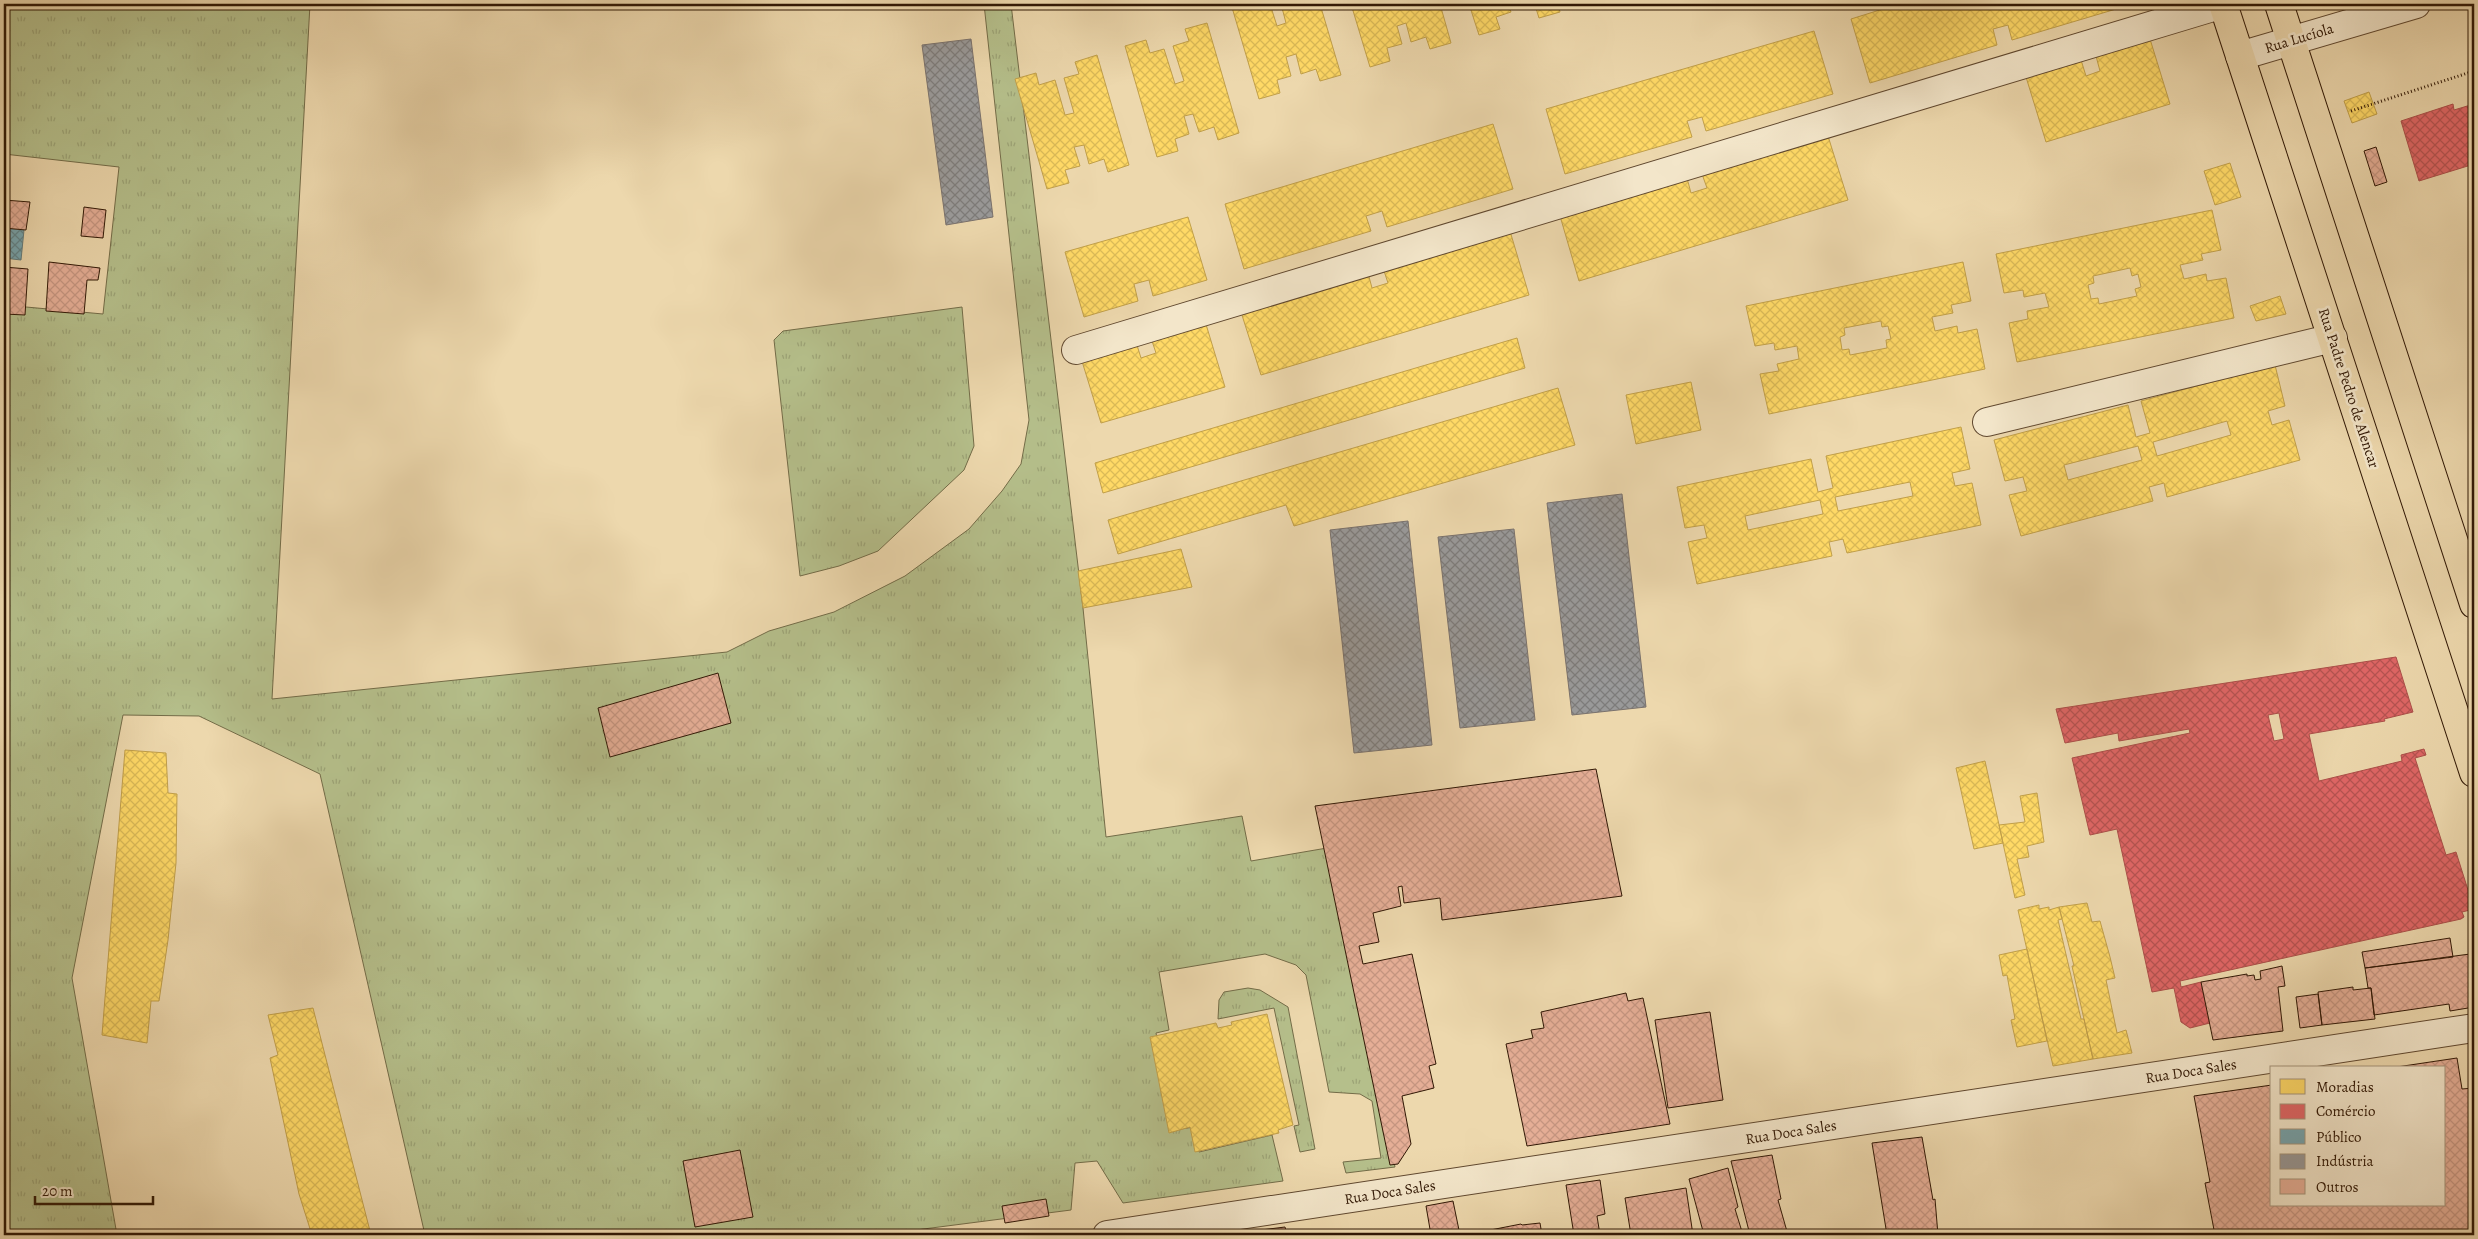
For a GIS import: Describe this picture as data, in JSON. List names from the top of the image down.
{
  "streets": {
    "main road": ["Rua Padre Pedro de Alencar"],
    "street": ["Rua Lucíola", "Rua Doca Sales"]
  },
  "crossings": [
    ["Rua Lucíola", "Rua Padre Pedro de Alencar"]
  ],
  "legend": [
    "Moradias",
    "Comércio",
    "Público",
    "Indústria",
    "Outros"
  ],
  "scale_bar": "20 m"
}
